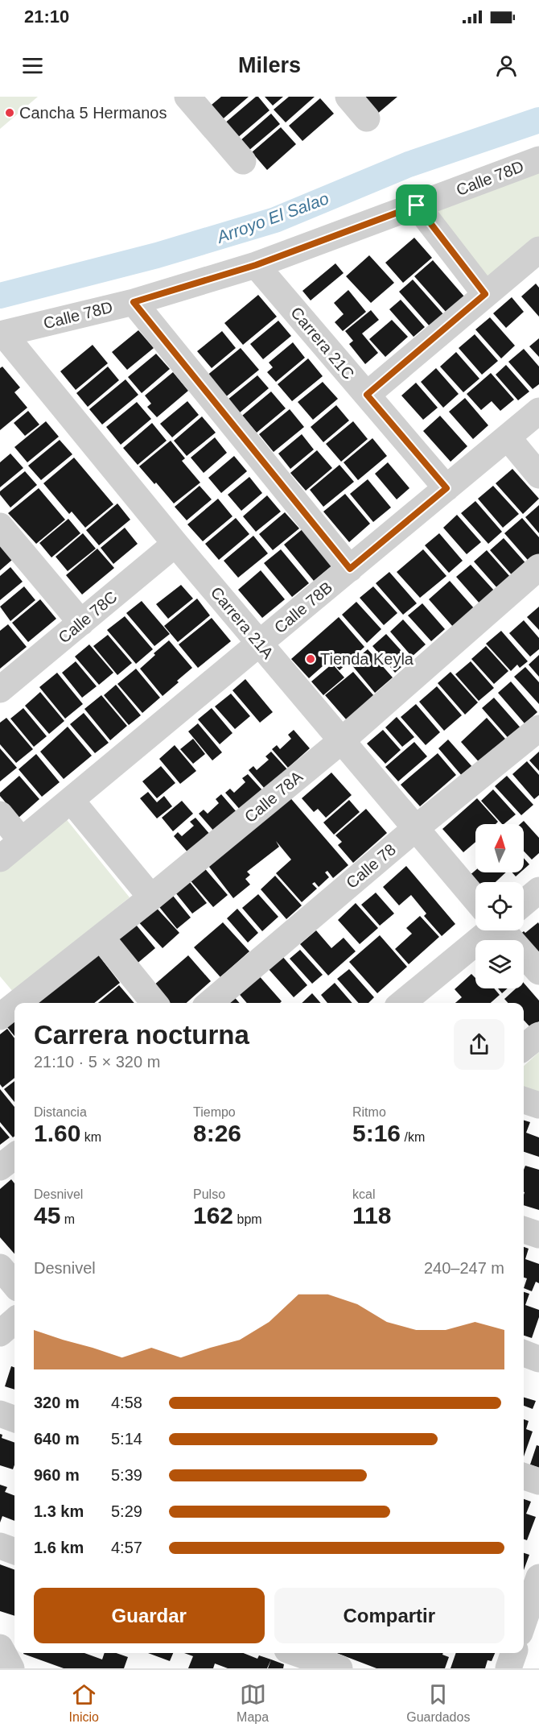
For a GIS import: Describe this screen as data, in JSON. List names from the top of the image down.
{
  "streets": {
    "street": [
      "Calle 78D",
      "Carrera 21C",
      "Calle 78B",
      "Calle 78C",
      "Carrera 21A",
      "Calle 78A",
      "Calle 78"
    ]
  },
  "crossings": [
    ["Calle 78D", "Carrera 21C"],
    ["Calle 78D", "Carrera 21A"],
    ["Carrera 21C", "Calle 78B"],
    ["Calle 78B", "Carrera 21A"],
    ["Calle 78C", "Carrera 21A"],
    ["Carrera 21A", "Calle 78A"],
    ["Carrera 21A", "Calle 78"]
  ],
  "water": ["Arroyo El Salao"],
  "places": ["Cancha 5 Hermanos", "Tienda Keyla"],
  "north": "top",
  "page": {
    "status": "21:10",
    "header": "Milers",
    "heading": ["Carrera nocturna", "21:10 · 5 × 320 m"],
    "stats": [
      ["Distancia", "1.60 km"],
      ["Tiempo", "8:26"],
      ["Ritmo", "5:16 /km"],
      ["Desnivel", "45 m"],
      ["Pulso", "162 bpm"],
      ["kcal", "118"]
    ],
    "chart": ["Desnivel", "240–247 m"],
    "list": [
      {
        "name": "320 m",
        "note": "4:58"
      },
      {
        "name": "640 m",
        "note": "5:14"
      },
      {
        "name": "960 m",
        "note": "5:39"
      },
      {
        "name": "1.3 km",
        "note": "5:29"
      },
      {
        "name": "1.6 km",
        "note": "4:57"
      }
    ],
    "buttons": ["Guardar", "Compartir"],
    "tabs": ["Inicio", "Mapa", "Guardados"]
  }
}
